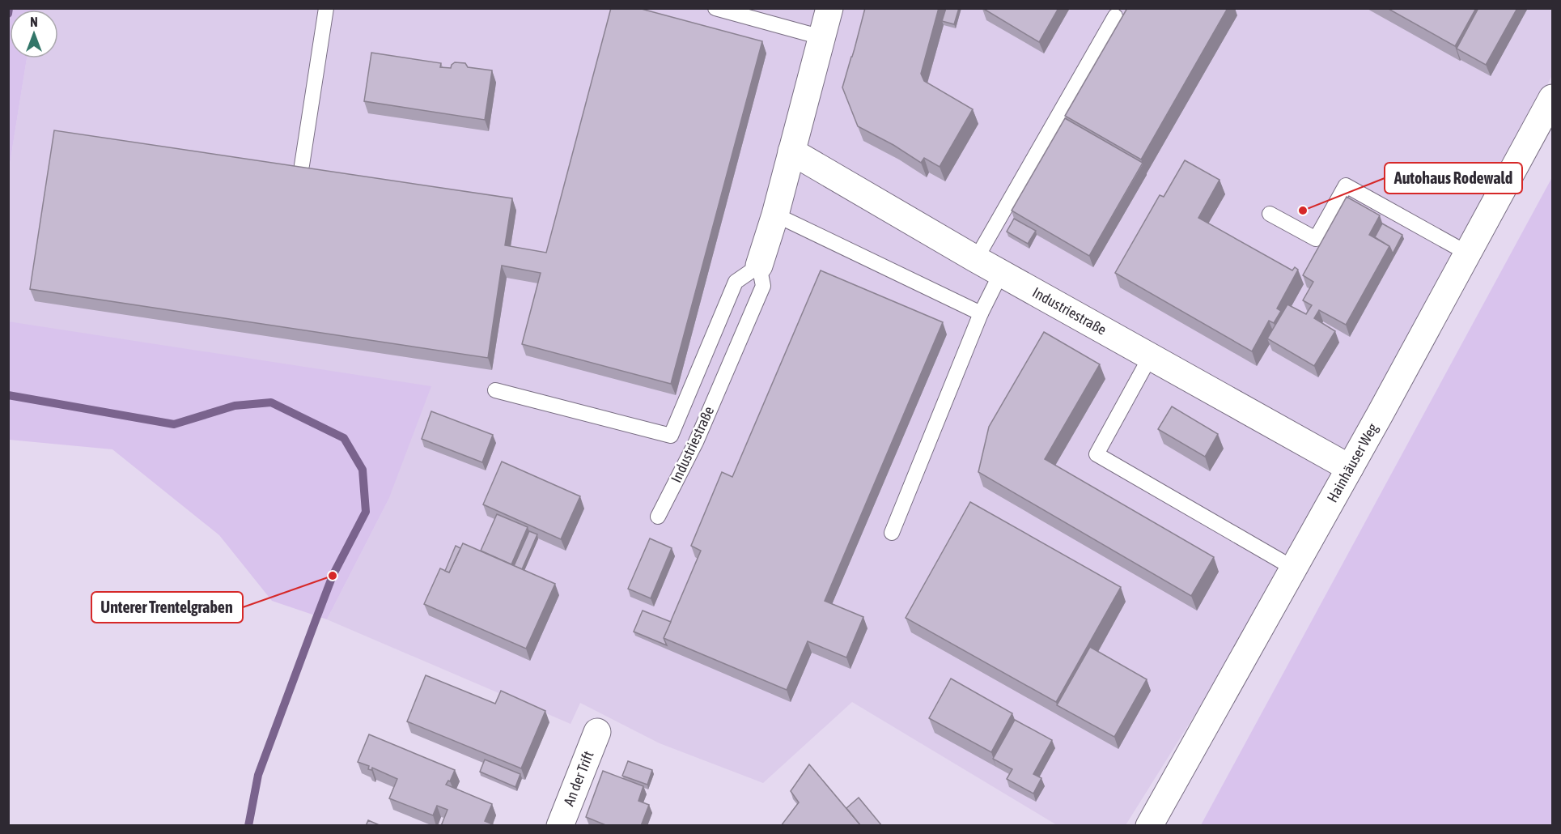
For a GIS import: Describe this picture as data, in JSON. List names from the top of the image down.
{
  "streets": {
    "street": ["Industriestraße", "Hainhäuser Weg", "An der Trift"]
  },
  "crossings": [
    ["Industriestraße", "Hainhäuser Weg"]
  ],
  "places": ["Autohaus Rodewald", "Unterer Trentelgraben"],
  "north": "top"
}
